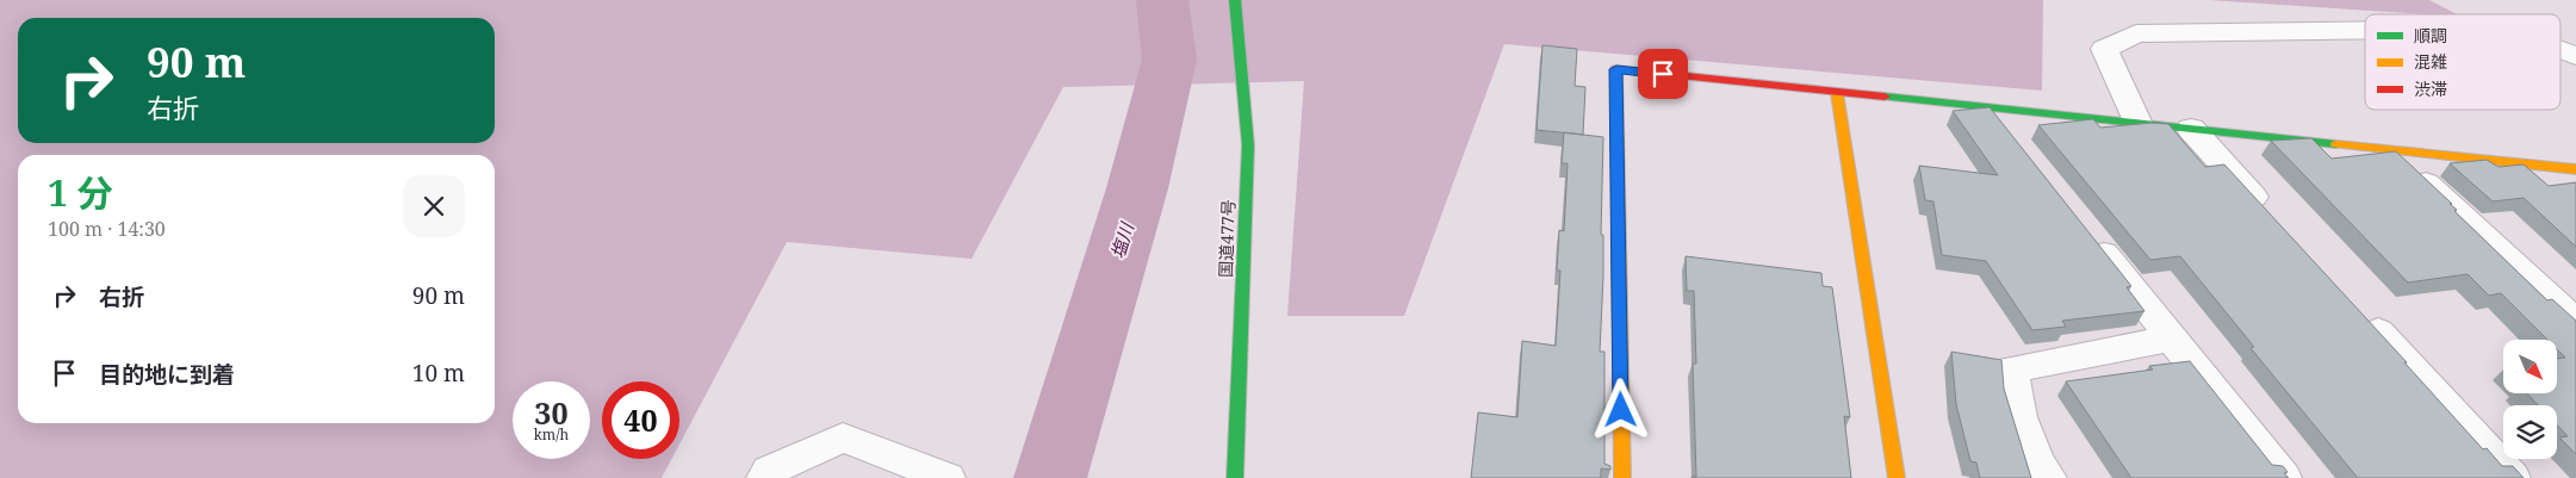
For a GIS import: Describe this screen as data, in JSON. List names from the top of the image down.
{
  "streets": {
    "main road": ["国道477号"]
  },
  "water": ["塩川"],
  "legend": ["順調", "混雑", "渋滞"],
  "north": "bottom right",
  "page": {
    "turn": ["90 m", "右折"],
    "heading": ["1 分", "100 m · 14:30"],
    "list": [
      {
        "name": "右折",
        "value": "90 m"
      },
      {
        "name": "目的地に到着",
        "value": "10 m"
      }
    ],
    "speed": "30 km/h",
    "limit": "40"
  }
}
